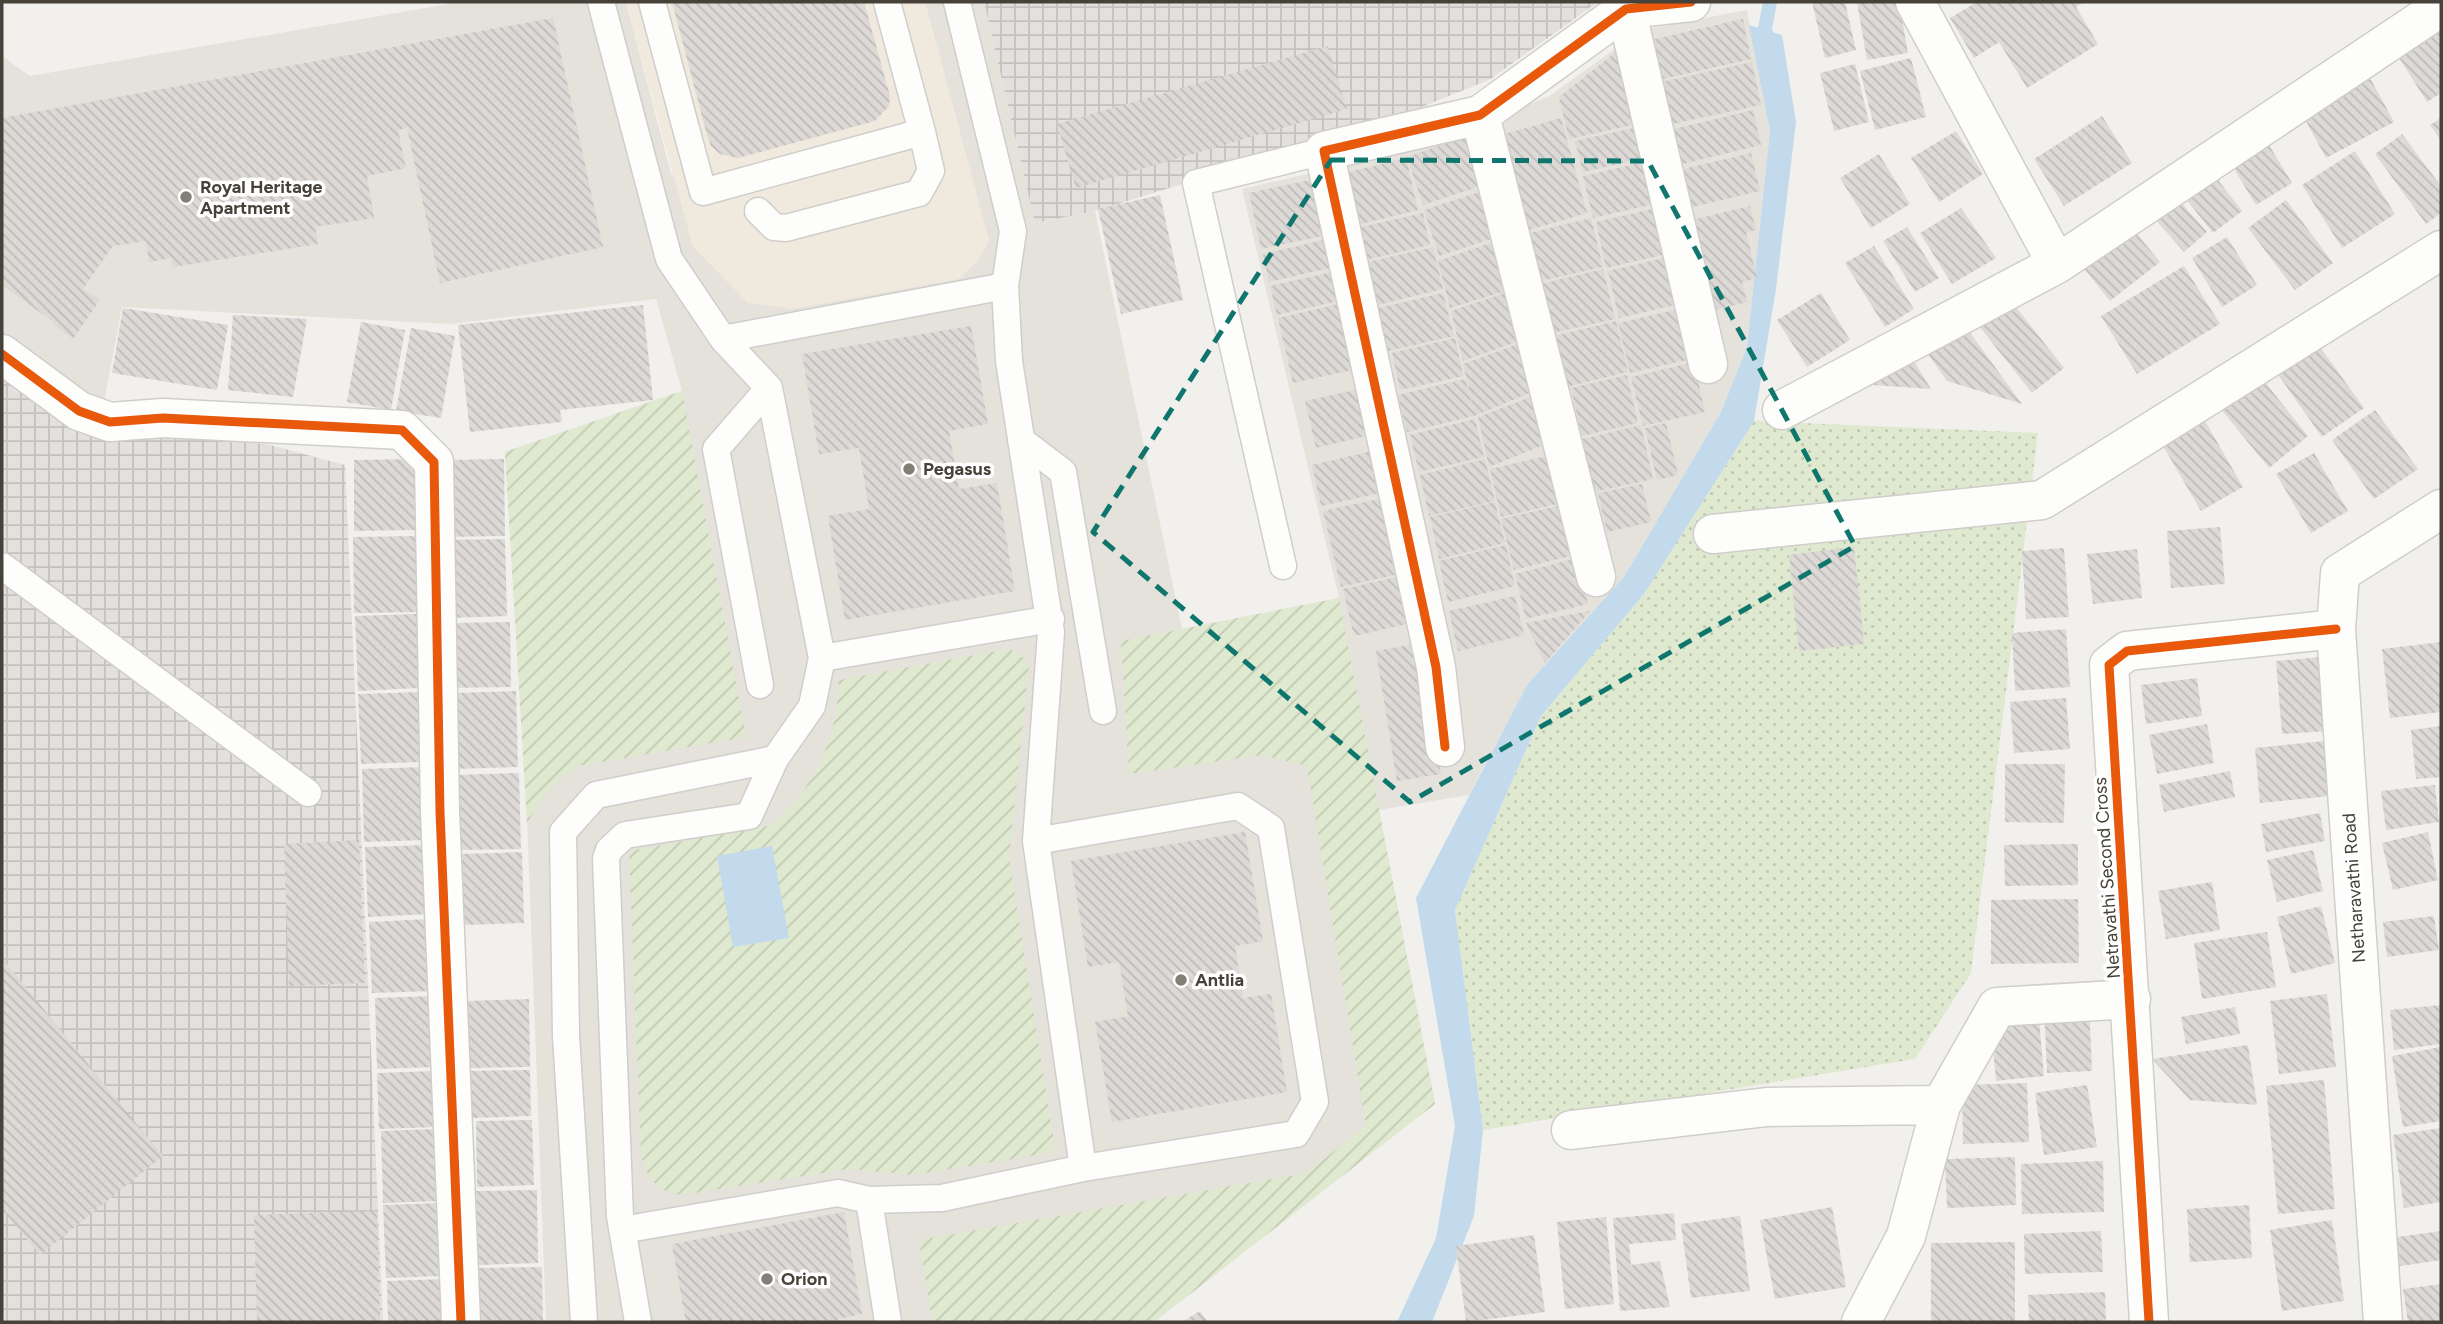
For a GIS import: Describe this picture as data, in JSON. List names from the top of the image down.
{
  "streets": {
    "street": ["Netravathi Second Cross", "Netharavathi Road"]
  },
  "crossings": [
    ["Netravathi Second Cross", "Netharavathi Road"]
  ],
  "places": [
    "Royal Heritage Apartment",
    "Pegasus",
    "Antlia",
    "Orion"
  ]
}
